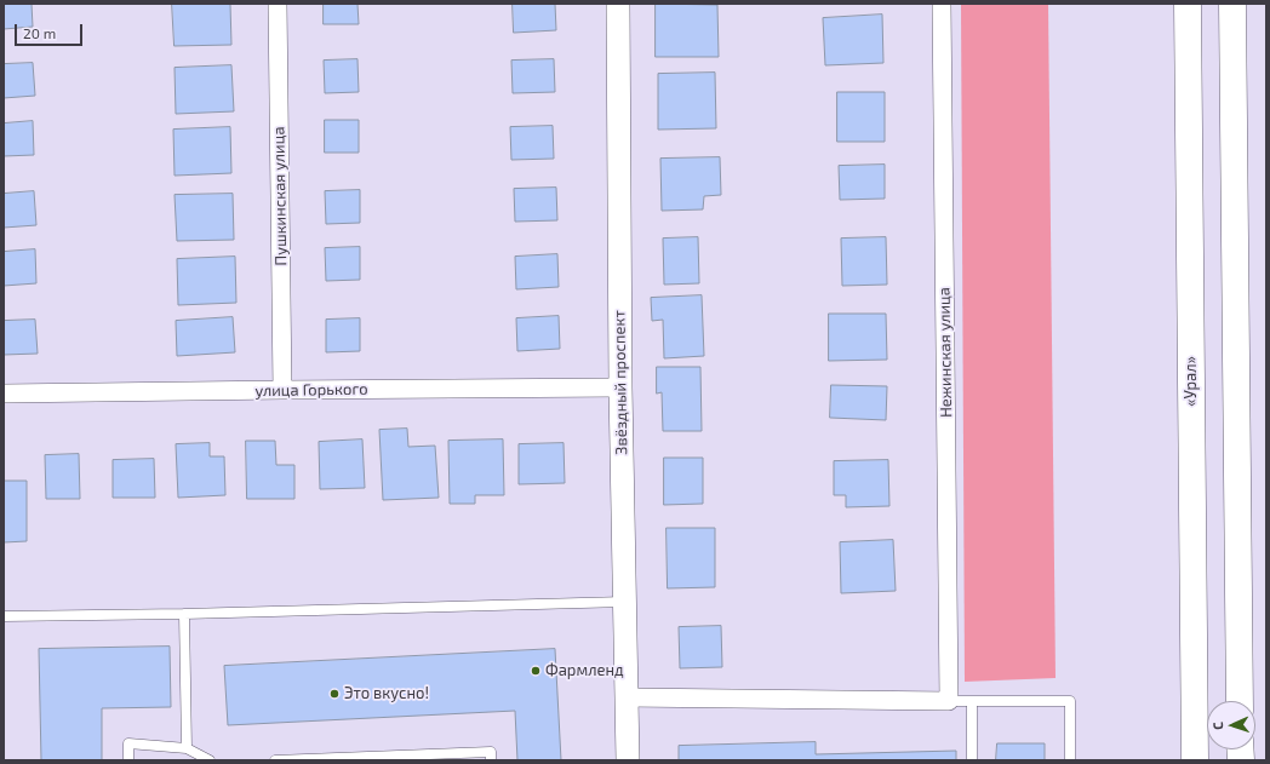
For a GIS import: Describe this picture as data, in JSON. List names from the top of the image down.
{
  "streets": {
    "main road": ["«Урал»"],
    "street": [
      "Пушкинская улица",
      "Нежинская улица",
      "Звёздный проспект",
      "улица Горького"
    ]
  },
  "crossings": [
    ["Пушкинская улица", "улица Горького"],
    ["Звёздный проспект", "улица Горького"]
  ],
  "places": ["Фармленд", "Это вкусно!"],
  "scale_bar": "20 m",
  "north": "left"
}
